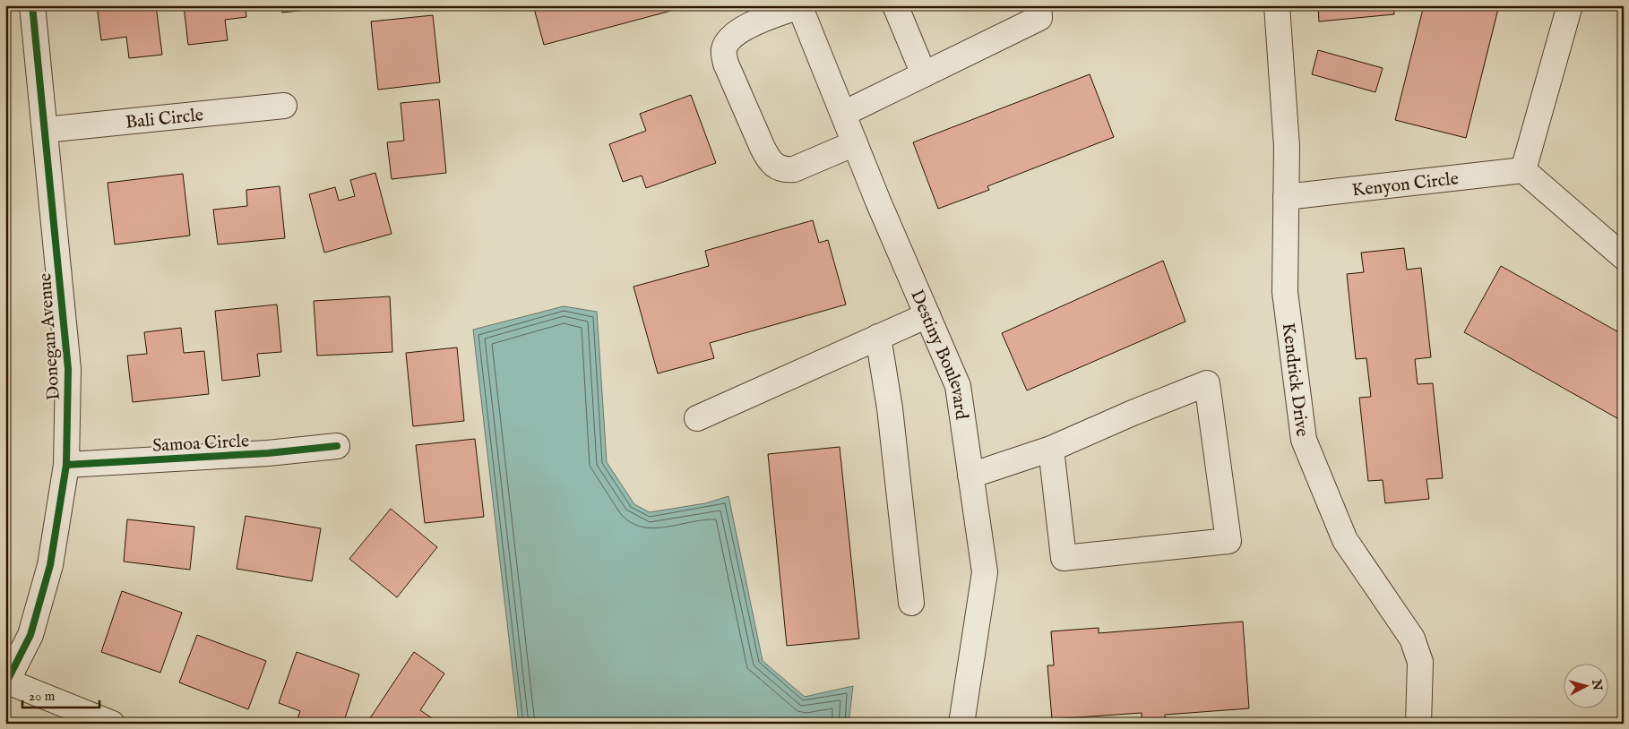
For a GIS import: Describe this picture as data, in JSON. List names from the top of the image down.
{
  "streets": {
    "street": [
      "Bali Circle",
      "Kenyon Circle",
      "Donegan Avenue",
      "Destiny Boulevard",
      "Kendrick Drive",
      "Samoa Circle"
    ]
  },
  "crossings": [
    ["Bali Circle", "Donegan Avenue"],
    ["Kenyon Circle", "Kendrick Drive"],
    ["Donegan Avenue", "Samoa Circle"]
  ],
  "scale_bar": "20 m",
  "north": "right"
}
